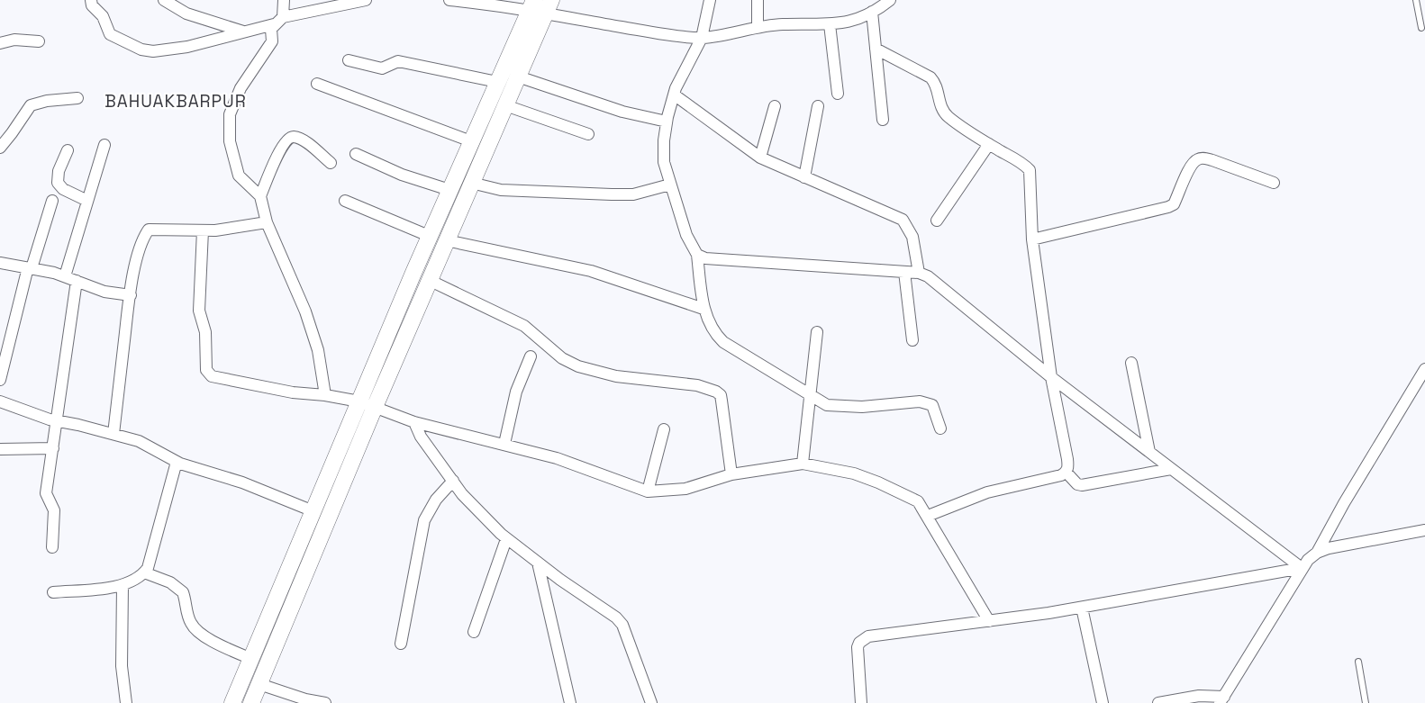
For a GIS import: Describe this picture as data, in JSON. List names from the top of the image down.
{
  "districts": ["BAHUAKBARPUR"]
}
